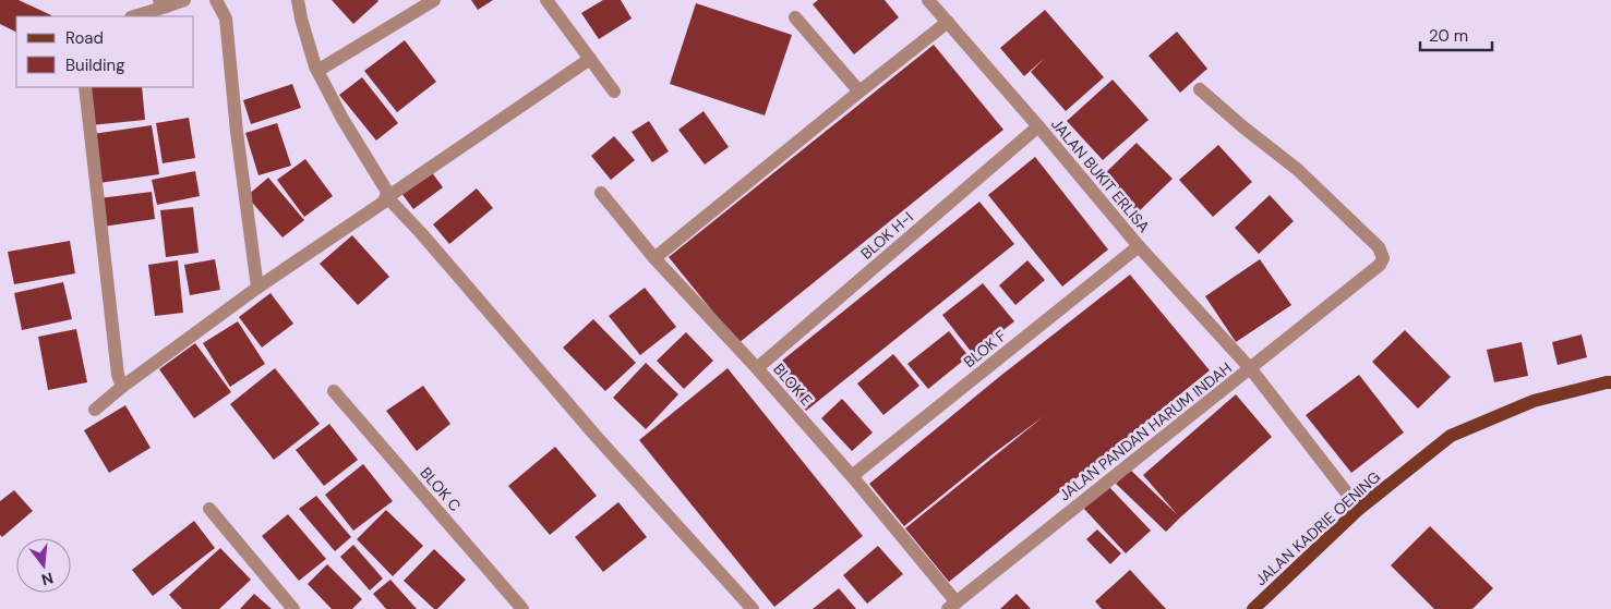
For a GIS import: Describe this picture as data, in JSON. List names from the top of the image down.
{
  "streets": {
    "main road": ["JALAN KADRIE OENING"],
    "street": [
      "JALAN BUKIT ERLISA",
      "BLOK H-I",
      "BLOK F",
      "BLOK E",
      "JALAN PANDAN HARUM INDAH",
      "BLOK C"
    ]
  },
  "crossings": [
    ["JALAN BUKIT ERLISA", "BLOK H-I"],
    ["JALAN BUKIT ERLISA", "BLOK F"],
    ["JALAN BUKIT ERLISA", "JALAN PANDAN HARUM INDAH"],
    ["BLOK H-I", "BLOK E"],
    ["BLOK F", "BLOK E"],
    ["BLOK E", "JALAN PANDAN HARUM INDAH"],
    ["JALAN PANDAN HARUM INDAH", "JALAN KADRIE OENING"]
  ],
  "legend": ["Road", "Building"],
  "scale_bar": "20 m",
  "north": "bottom"
}
